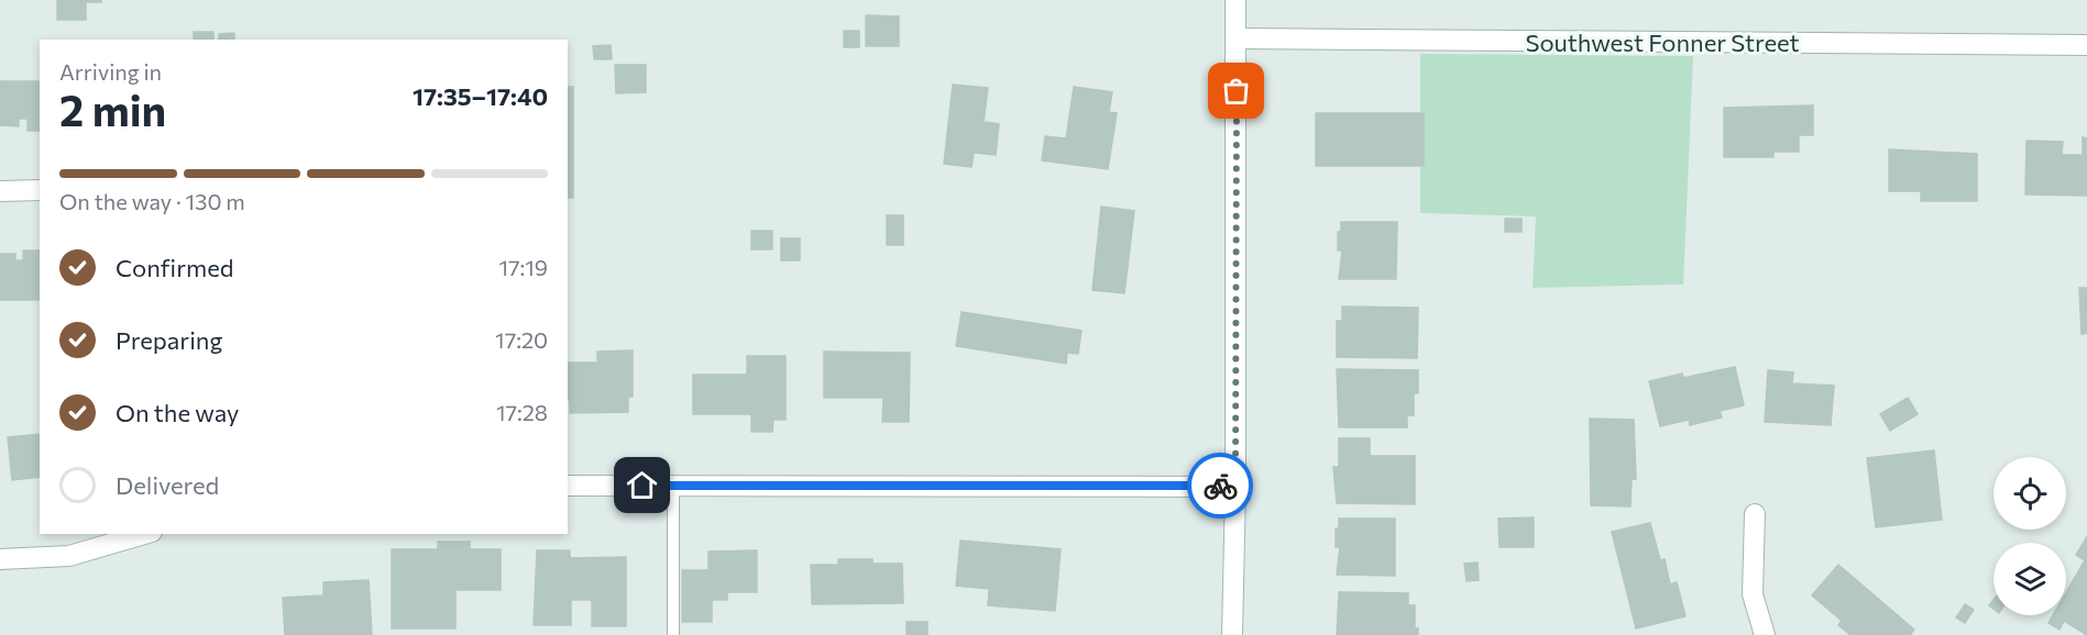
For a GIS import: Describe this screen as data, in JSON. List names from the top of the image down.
{
  "streets": {
    "street": ["Southwest Fonner Street"]
  },
  "page": {
    "heading": ["2 min", "Arriving in", "17:35–17:40"],
    "bar": "On the way · 130 m",
    "list": [
      ["Confirmed", "17:19"],
      ["Preparing", "17:20"],
      ["On the way", "17:28"],
      "Delivered"
    ]
  }
}
